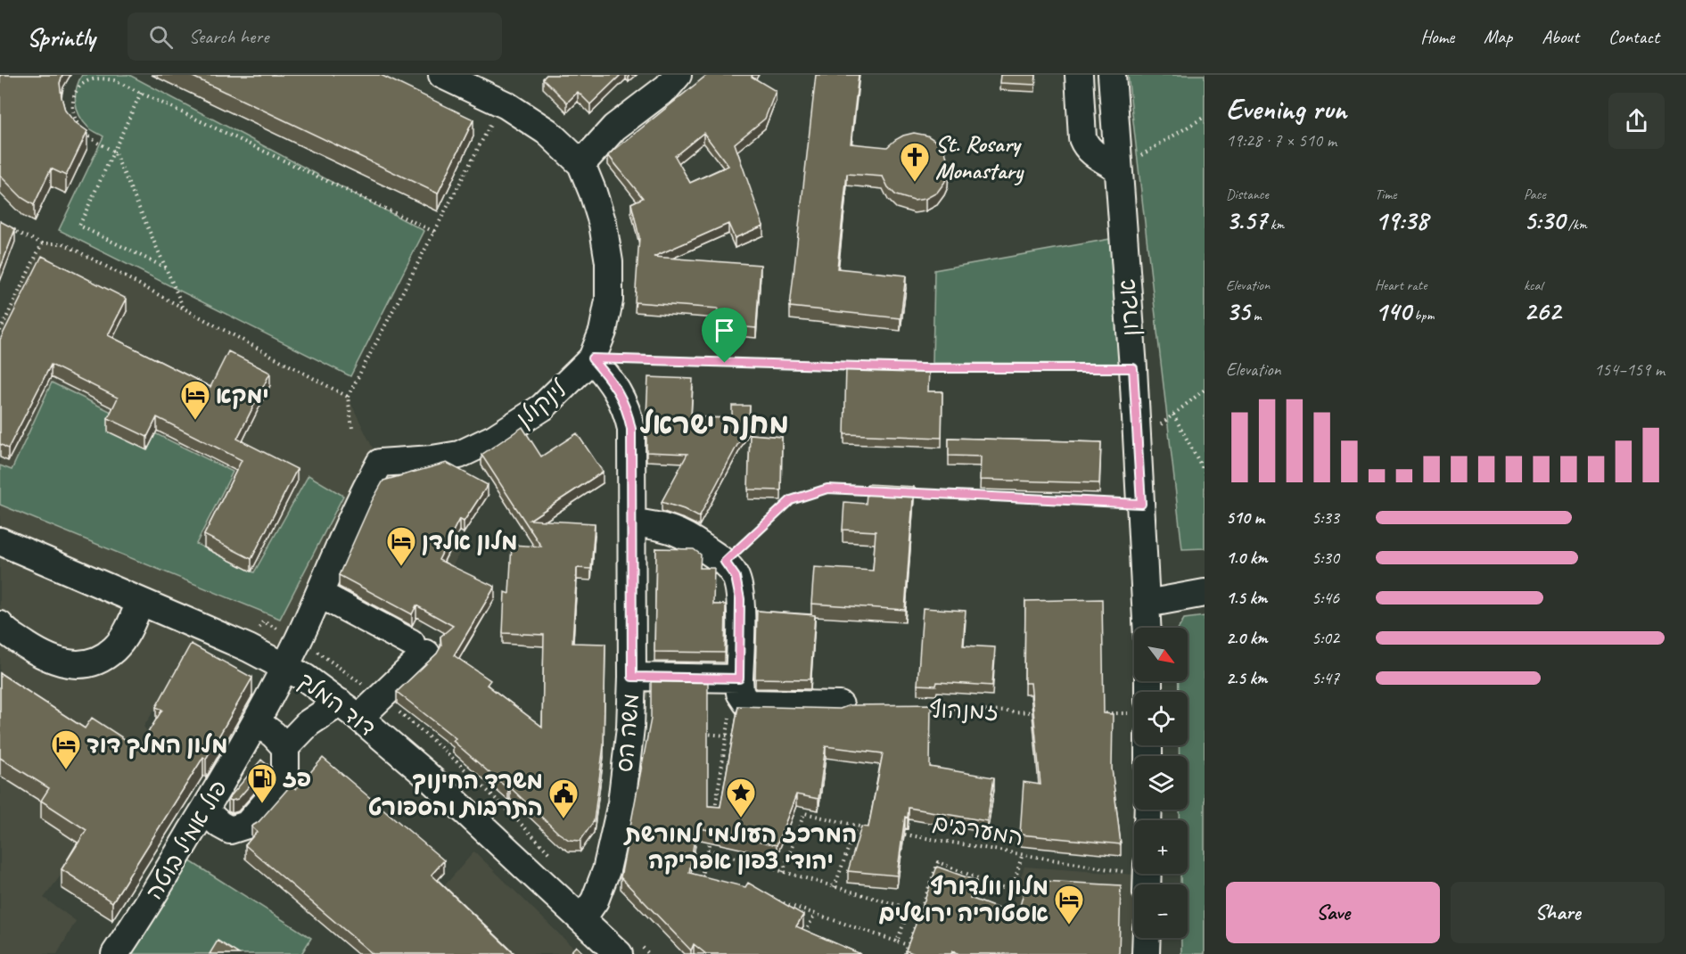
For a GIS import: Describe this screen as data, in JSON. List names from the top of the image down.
{
  "streets": {
    "street": [
      "אגרון",
      "לינקולן",
      "דוד המלך",
      "משה הס",
      "פול אמיל בוטה"
    ],
    "path": ["זמנהוף", "המערבים"]
  },
  "crossings": [
    ["לינקולן", "דוד המלך"],
    ["לינקולן", "משה הס"],
    ["לינקולן", "פול אמיל בוטה"],
    ["דוד המלך", "משה הס"],
    ["דוד המלך", "פול אמיל בוטה"]
  ],
  "districts": ["מחנה ישראל"],
  "places": {
    "church": ["St. Rosary Monastary"],
    "hotel": [
      "ימקא",
      "מלון אלדן",
      "מלון המלך דוד",
      "מלון וולדורף אסטוריה ירושלים"
    ],
    "fuel station": ["פז"],
    "place": ["המרכז העולמי למורשת יהודי צפון אפריקה"],
    "public building": ["משרד החינוך התרבות והספורט"]
  },
  "north": "bottom right",
  "page": {
    "header": "Sprintly",
    "search": "Search here",
    "nav": [
      "Home",
      "Map",
      "About",
      "Contact"
    ],
    "heading": ["Evening run", "19:28 · 7 × 510 m"],
    "stats": [
      ["Distance", "3.57 km"],
      ["Time", "19:38"],
      ["Pace", "5:30 /km"],
      ["Elevation", "35 m"],
      ["Heart rate", "140 bpm"],
      ["kcal", "262"]
    ],
    "chart": ["Elevation", "154–159 m"],
    "list": [
      {
        "name": "510 m",
        "note": "5:33"
      },
      {
        "name": "1.0 km",
        "note": "5:30"
      },
      {
        "name": "1.5 km",
        "note": "5:46"
      },
      {
        "name": "2.0 km",
        "note": "5:02"
      },
      {
        "name": "2.5 km",
        "note": "5:47"
      }
    ],
    "map_buttons": ["+", "−"],
    "buttons": ["Save", "Share"]
  }
}
